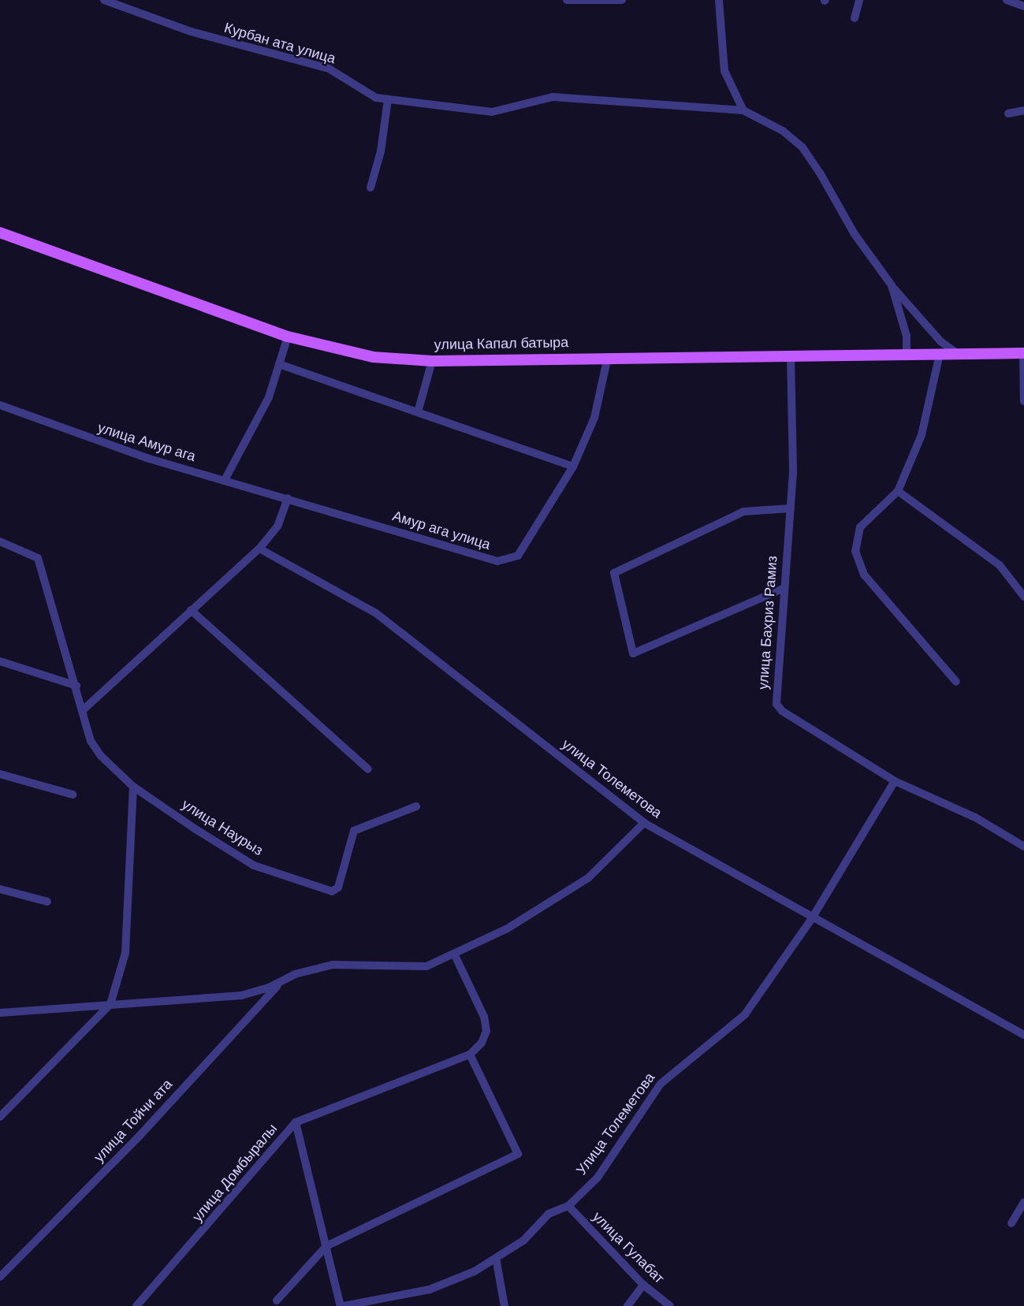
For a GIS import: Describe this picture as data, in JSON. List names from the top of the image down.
{
  "streets": {
    "main road": ["улица Капал батыра"],
    "street": [
      "Курбан ата улица",
      "улица Амур ага",
      "Амур ага улица",
      "улица Бахриз Рамиз",
      "улица Толеметова",
      "улица Наурыз",
      "улица Тойчи ата",
      "Улица Толеметова",
      "улица Домбыралы",
      "улица Гулабат"
    ]
  },
  "crossings": [
    ["улица Капал батыра", "улица Бахриз Рамиз"],
    ["улица Амур ага", "Амур ага улица"],
    ["улица Бахриз Рамиз", "Улица Толеметова"],
    ["улица Толеметова", "Улица Толеметова"],
    ["Улица Толеметова", "улица Гулабат"]
  ]
}
